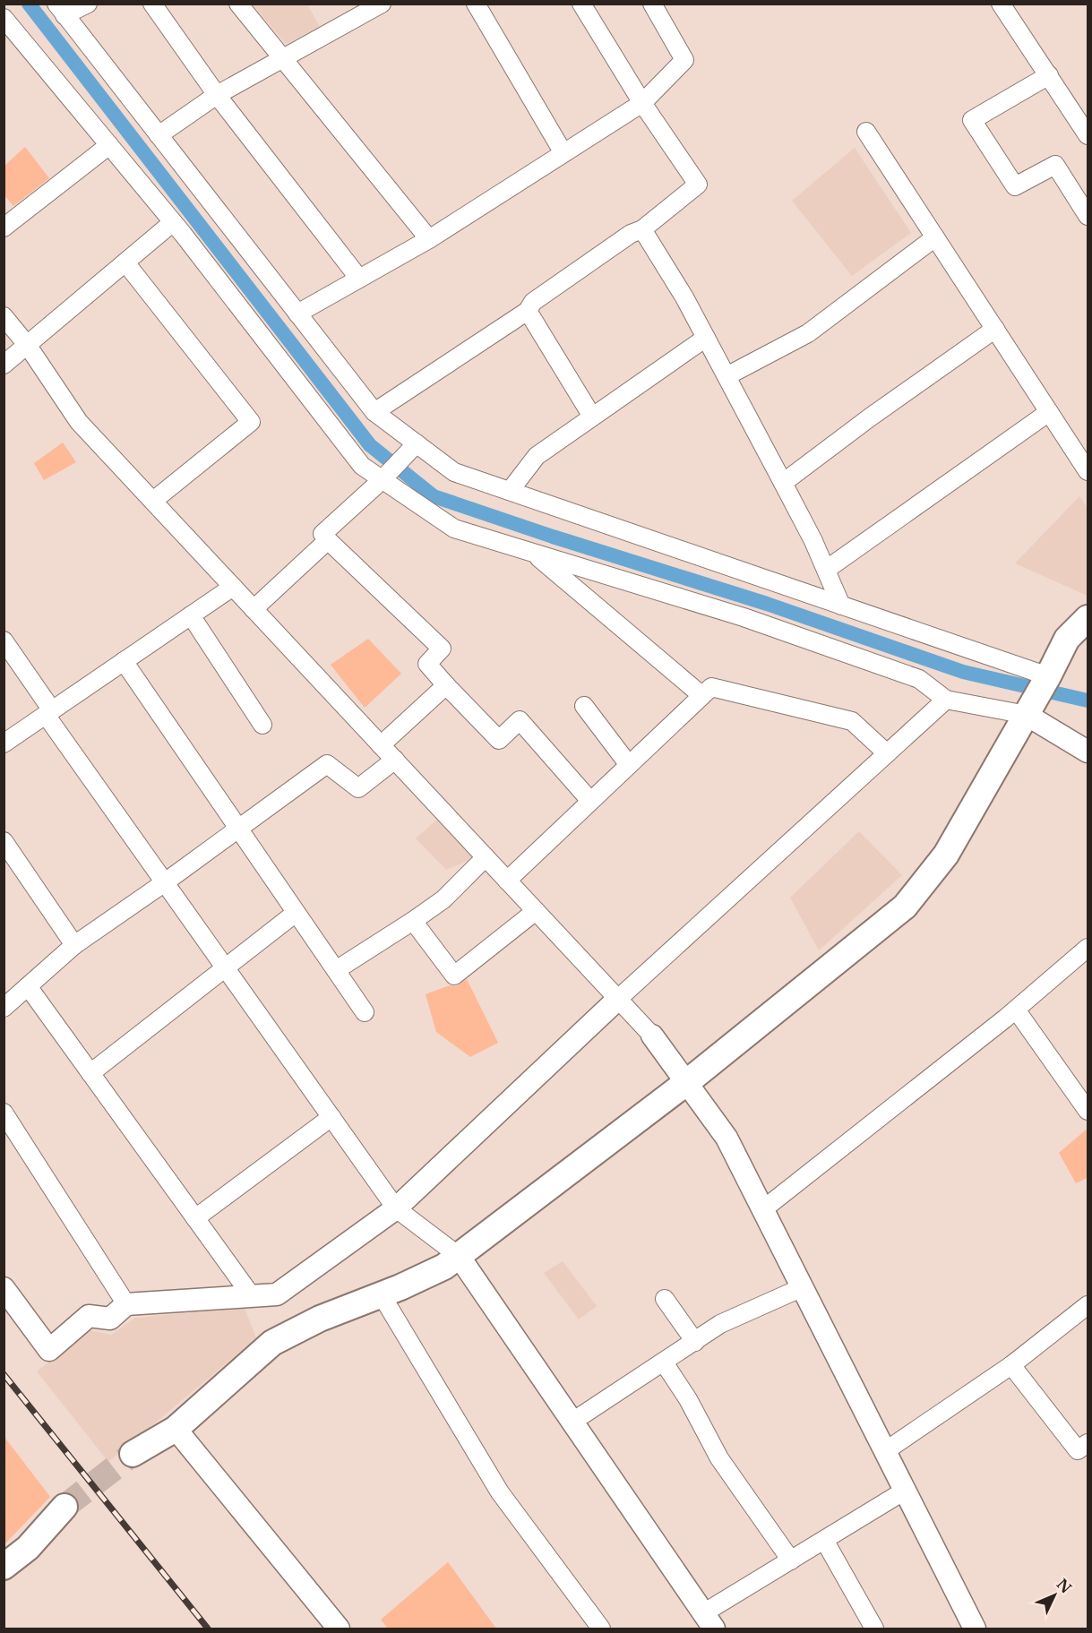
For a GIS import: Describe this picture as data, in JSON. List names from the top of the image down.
{
  "north": "top right"
}
